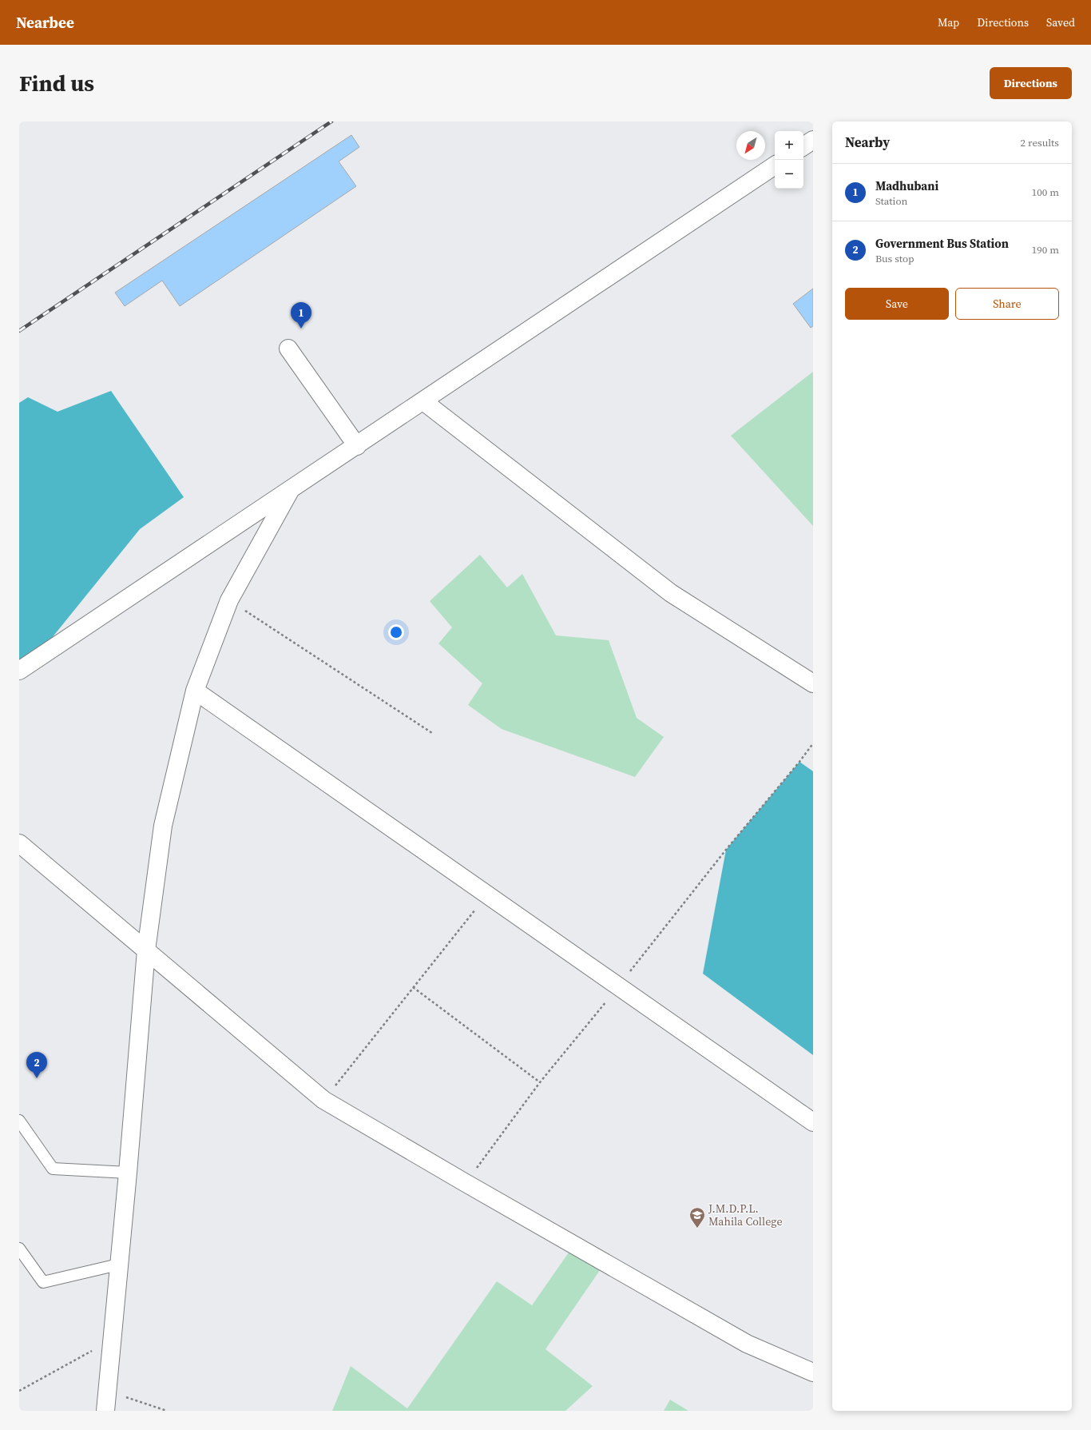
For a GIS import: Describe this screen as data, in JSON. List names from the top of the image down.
{
  "places": {
    "school or university": ["J.M.D.P.L. Mahila College"]
  },
  "north": "bottom left",
  "page": {
    "header": "Nearbee",
    "nav": ["Map", "Directions", "Saved"],
    "buttons": [
      "Directions",
      ["Save", "Share"]
    ],
    "title": "Find us",
    "heading": ["Nearby", "2 results"],
    "map_buttons": ["+", "−"],
    "list": [
      {
        "mark": "1",
        "name": "Madhubani",
        "note": "Station",
        "value": "100 m"
      },
      {
        "mark": "2",
        "name": "Government Bus Station",
        "note": "Bus stop",
        "value": "190 m"
      }
    ],
    "pins": ["1", "2"]
  }
}
